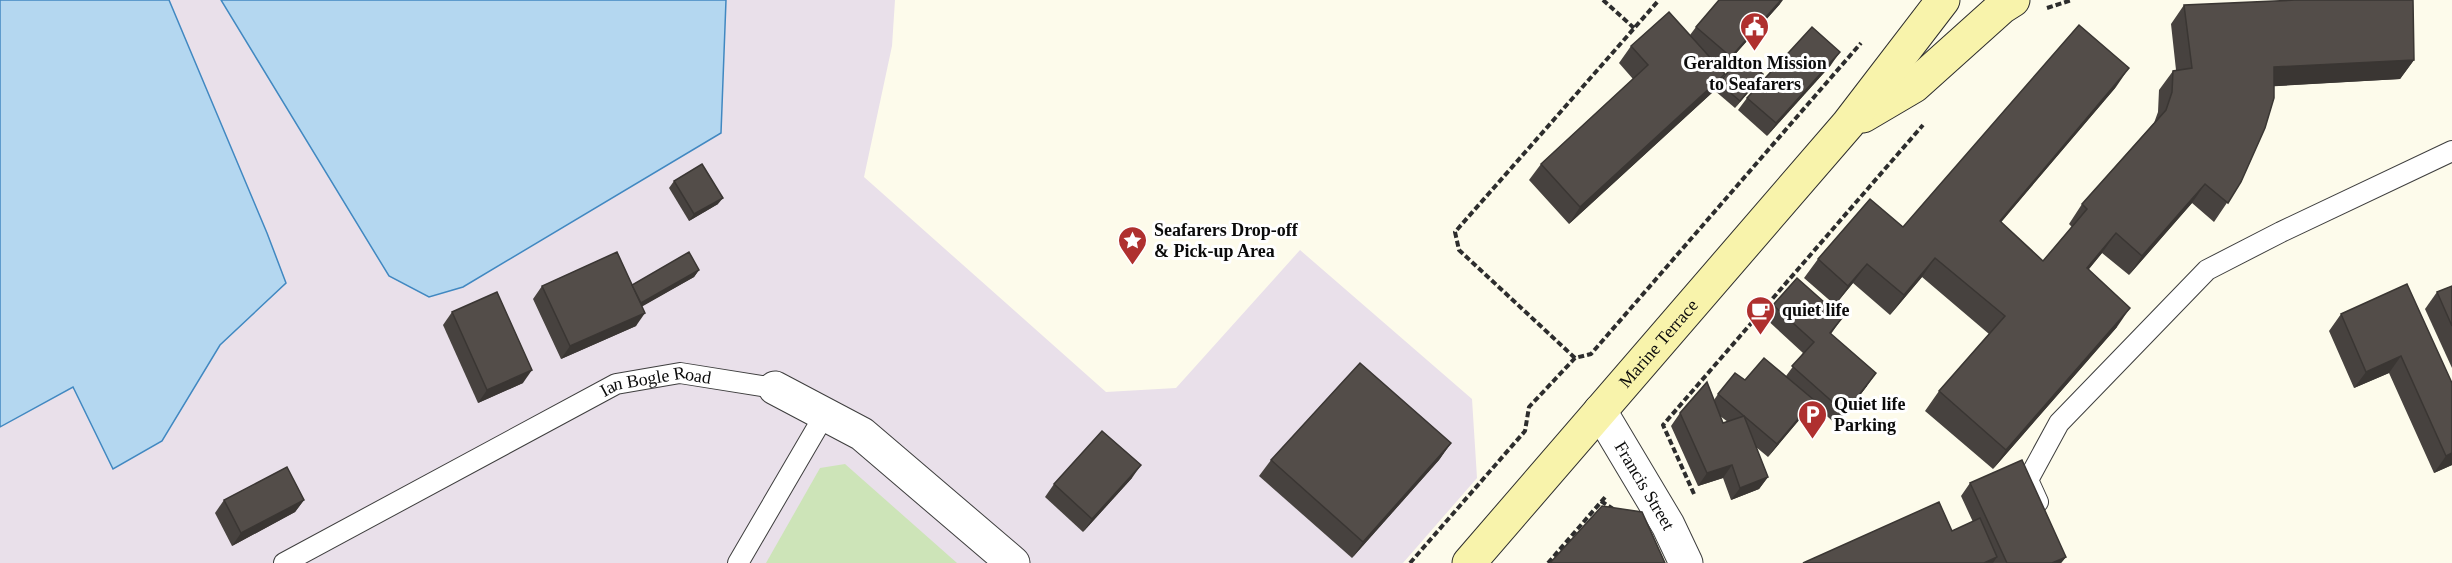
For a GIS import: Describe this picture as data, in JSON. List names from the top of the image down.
{
  "streets": {
    "main road": ["Marine Terrace"],
    "street": ["Ian Bogle Road", "Francis Street"]
  },
  "crossings": [
    ["Marine Terrace", "Francis Street"]
  ],
  "places": {
    "public building": ["Geraldton Mission to Seafarers"],
    "place": ["Seafarers Drop-off & Pick-up Area"],
    "cafe": ["quiet life"],
    "parking": ["Quiet life Parking"]
  }
}
